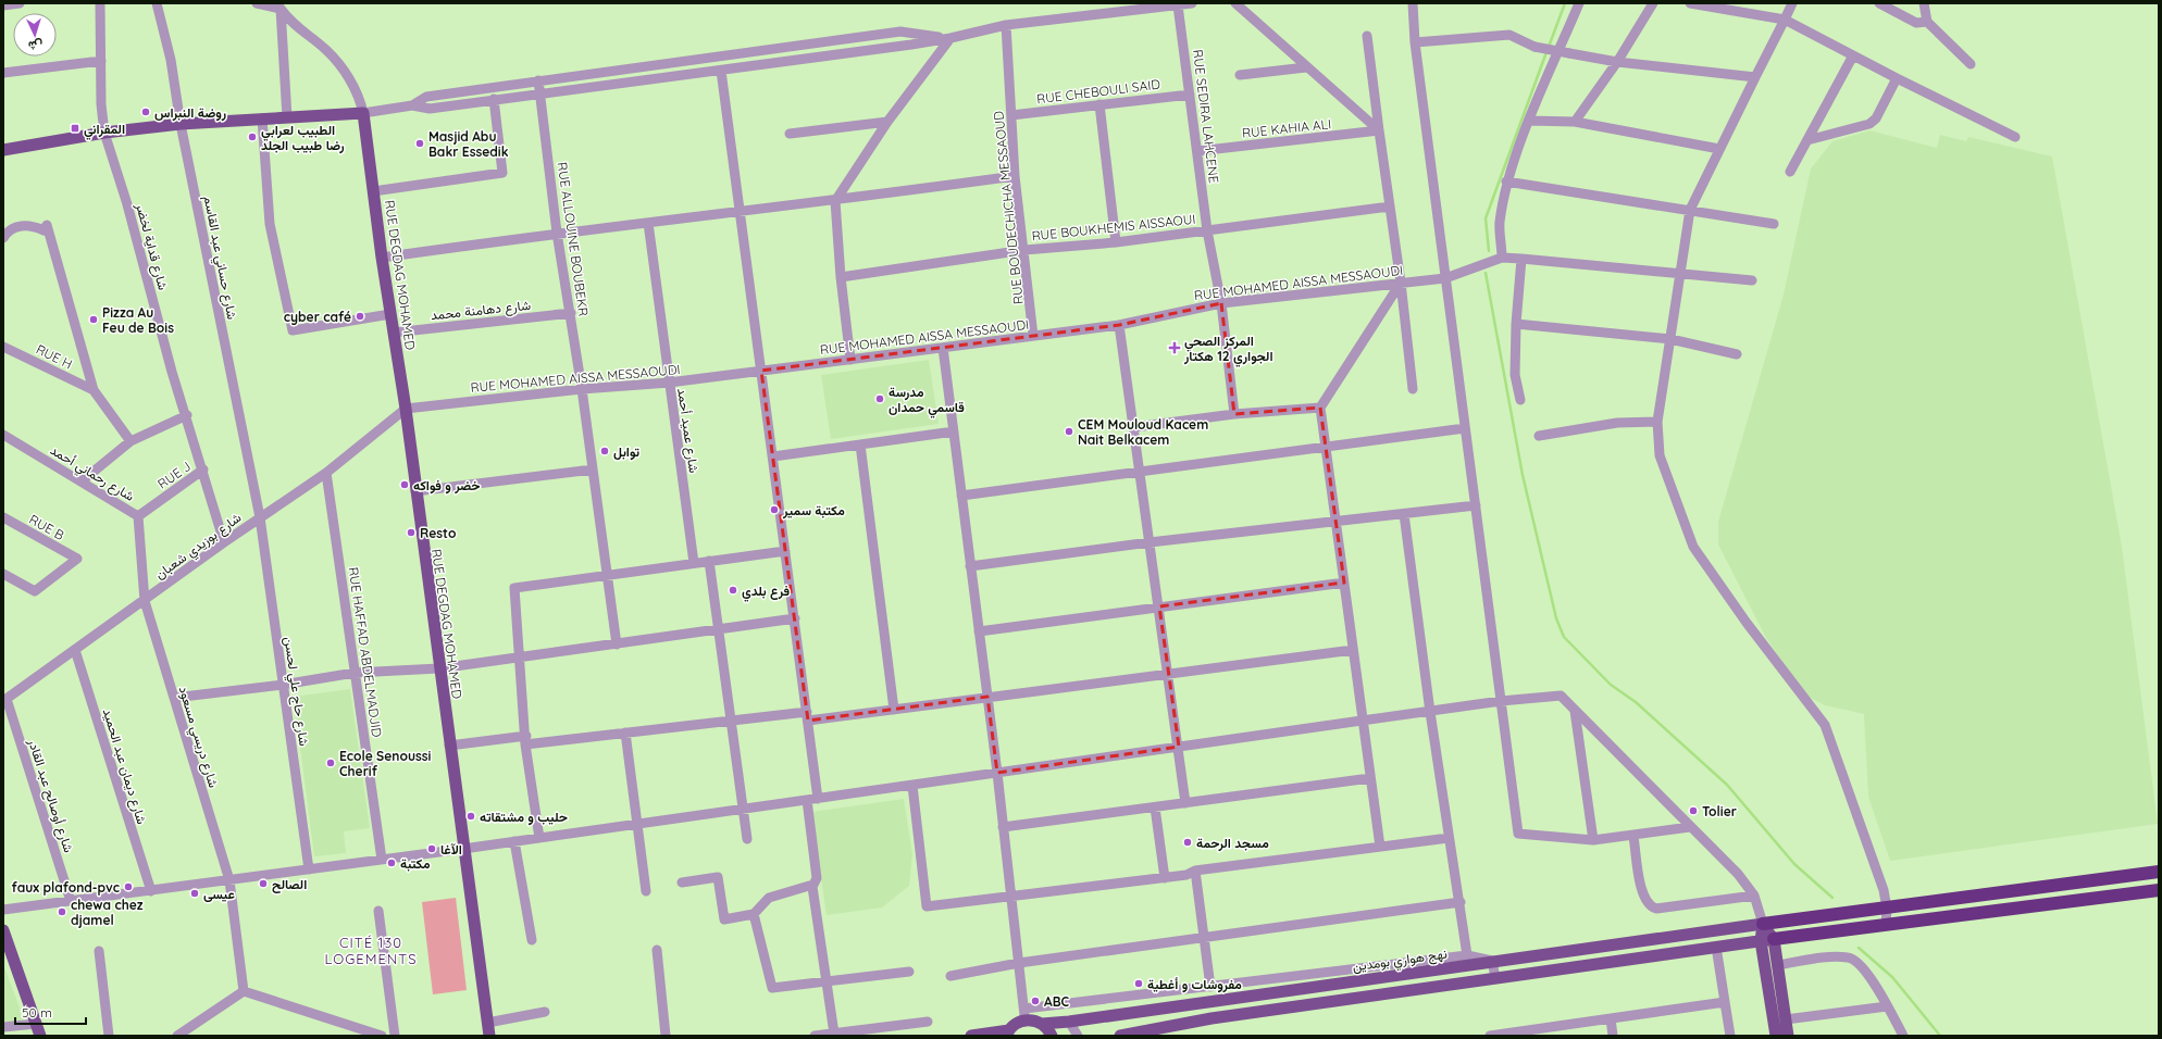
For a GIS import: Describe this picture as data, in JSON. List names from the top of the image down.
{
  "streets": {
    "main road": ["RUE DEGDAG MOHAMED", "نهج هواري بومدين"],
    "street": [
      "RUE CHEBOULI SAID",
      "RUE SEDIRA LAHCENE",
      "RUE KAHIA ALI",
      "RUE BOUDECHICHA MESSAOUD",
      "RUE BOUKHEMIS AISSAOUI",
      "RUE ALLOUINE BOUBEKR",
      "شارع قداية لخضر",
      "شارع حساني عبد القاسم",
      "RUE MOHAMED AISSA MESSAOUDI",
      "شارع دهامنة محمد",
      "RUE H",
      "شارع عميد أحمد",
      "شارع رحماني أحمد",
      "RUE J",
      "RUE B",
      "شارع بوزيدي شعبان",
      "RUE HAFFAD ABDELMADJID",
      "شارع حاج علي لحسن",
      "شارع دريسي مسعود",
      "شارع ديمان عبد الحميد",
      "شارع أوصالح عبد القادر"
    ]
  },
  "crossings": [
    ["RUE CHEBOULI SAID", "RUE SEDIRA LAHCENE"],
    ["RUE CHEBOULI SAID", "RUE BOUDECHICHA MESSAOUD"],
    ["RUE SEDIRA LAHCENE", "RUE KAHIA ALI"],
    ["RUE SEDIRA LAHCENE", "RUE BOUKHEMIS AISSAOUI"],
    ["RUE SEDIRA LAHCENE", "RUE MOHAMED AISSA MESSAOUDI"],
    ["RUE BOUDECHICHA MESSAOUD", "RUE BOUKHEMIS AISSAOUI"],
    ["RUE BOUDECHICHA MESSAOUD", "RUE MOHAMED AISSA MESSAOUDI"],
    ["RUE ALLOUINE BOUBEKR", "RUE MOHAMED AISSA MESSAOUDI"],
    ["RUE ALLOUINE BOUBEKR", "شارع دهامنة محمد"],
    ["شارع قداية لخضر", "RUE J"],
    ["شارع قداية لخضر", "شارع بوزيدي شعبان"],
    ["شارع حساني عبد القاسم", "شارع بوزيدي شعبان"],
    ["شارع حساني عبد القاسم", "شارع حاج علي لحسن"],
    ["RUE DEGDAG MOHAMED", "RUE MOHAMED AISSA MESSAOUDI"],
    ["RUE DEGDAG MOHAMED", "شارع دهامنة محمد"],
    ["RUE DEGDAG MOHAMED", "شارع بوزيدي شعبان"],
    ["RUE MOHAMED AISSA MESSAOUDI", "شارع عميد أحمد"],
    ["RUE MOHAMED AISSA MESSAOUDI", "شارع بوزيدي شعبان"],
    ["شارع رحماني أحمد", "RUE J"],
    ["شارع رحماني أحمد", "شارع بوزيدي شعبان"],
    ["شارع رحماني أحمد", "شارع دريسي مسعود"],
    ["شارع بوزيدي شعبان", "RUE HAFFAD ABDELMADJID"],
    ["شارع بوزيدي شعبان", "شارع حاج علي لحسن"],
    ["شارع بوزيدي شعبان", "شارع دريسي مسعود"],
    ["شارع بوزيدي شعبان", "شارع ديمان عبد الحميد"],
    ["شارع بوزيدي شعبان", "شارع أوصالح عبد القادر"]
  ],
  "districts": ["CITÉ 130 LOGEMENTS"],
  "places": {
    "other": [
      "روضة النبراس",
      "الطبيب لعرابي رضا طبيب الجلد",
      "Masjid Abu Bakr Essedik",
      "cyber café",
      "Pizza Au Feu de Bois",
      "مدرسة قاسمي حمدان",
      "CEM Mouloud Kacem Nait Belkacem",
      "توابل",
      "خضر و فواكه",
      "مكتبة سمير",
      "Resto",
      "فرع بلدي",
      "Ecole Senoussi Cherif",
      "Tolier",
      "حليب و مشتقاته",
      "مسجد الرحمة",
      "الآغا",
      "مكتبة",
      "الصالح",
      "faux plafond-pvc",
      "عيسى",
      "chewa chez djamel",
      "مفروشات و أغطية",
      "ABC"
    ],
    "transit": ["المقراني"],
    "health": ["المركز الصحي الجواري 12 هكتار"]
  },
  "scale_bar": "50 m",
  "north": "bottom"
}
